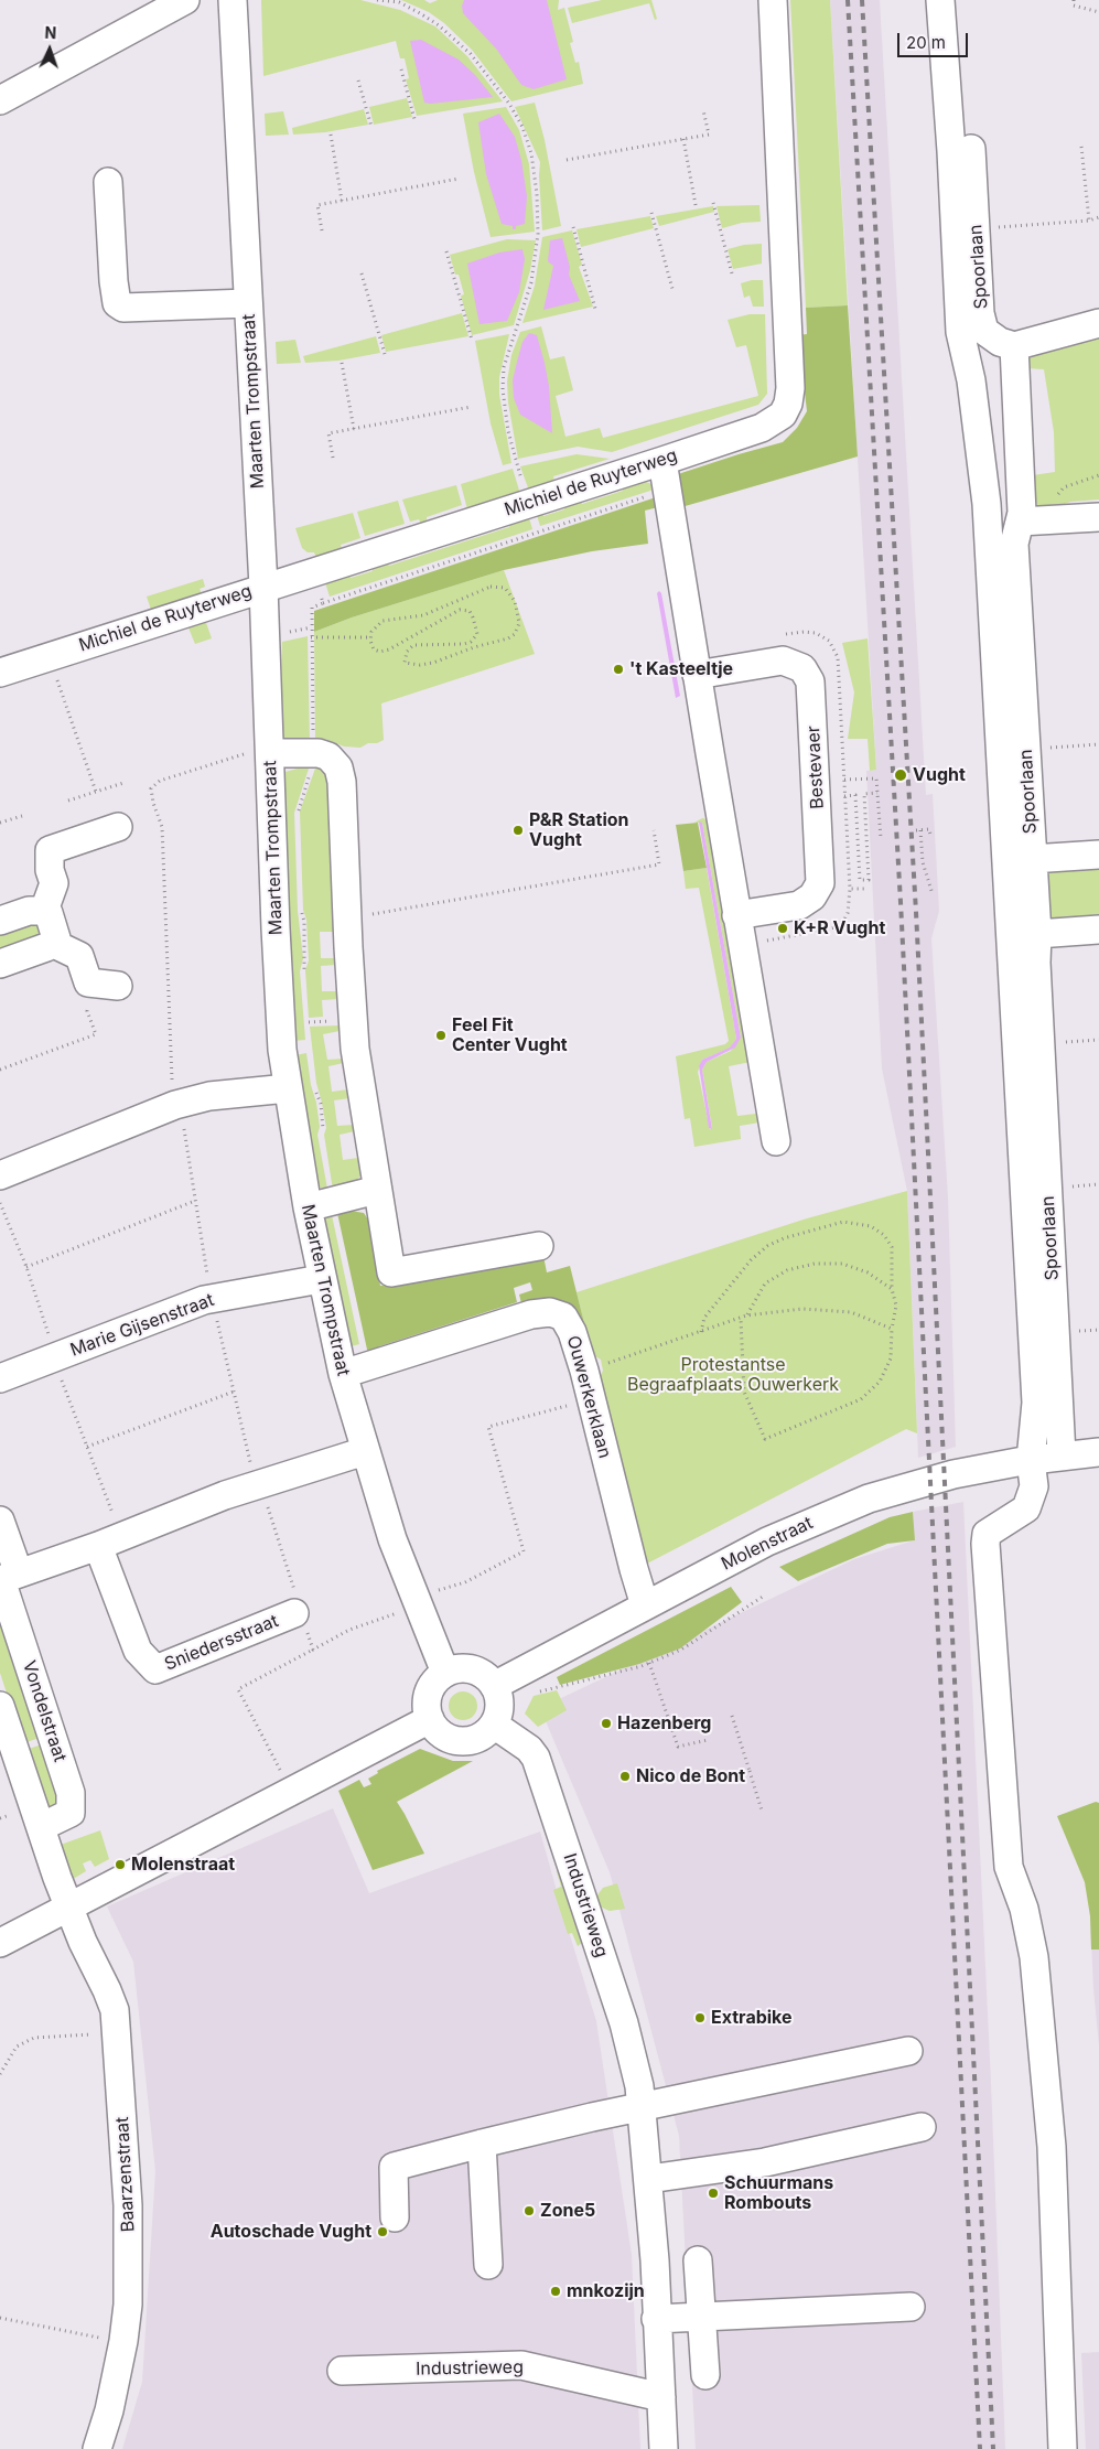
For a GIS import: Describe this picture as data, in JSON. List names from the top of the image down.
{
  "streets": {
    "street": [
      "Spoorlaan",
      "Maarten Trompstraat",
      "Michiel de Ruyterweg",
      "Bestevaer",
      "Marie Gijsenstraat",
      "Ouwerkerklaan",
      "Molenstraat",
      "Sniedersstraat",
      "Vondelstraat",
      "Industrieweg",
      "Baarzenstraat"
    ]
  },
  "crossings": [
    ["Spoorlaan", "Molenstraat"],
    ["Maarten Trompstraat", "Michiel de Ruyterweg"],
    ["Maarten Trompstraat", "Marie Gijsenstraat"],
    ["Maarten Trompstraat", "Ouwerkerklaan"],
    ["Maarten Trompstraat", "Molenstraat"],
    ["Maarten Trompstraat", "Industrieweg"],
    ["Ouwerkerklaan", "Molenstraat"],
    ["Molenstraat", "Industrieweg"]
  ],
  "parks": ["Protestantse Begraafplaats Ouwerkerk"],
  "places": [
    "'t Kasteeltje",
    "Vught",
    "P&R Station Vught",
    "K+R Vught",
    "Feel Fit Center Vught",
    "Hazenberg",
    "Nico de Bont",
    "Molenstraat",
    "Extrabike",
    "Schuurmans Rombouts",
    "Zone5",
    "Autoschade Vught",
    "mnkozijn"
  ],
  "scale_bar": "20 m",
  "north": "top"
}
